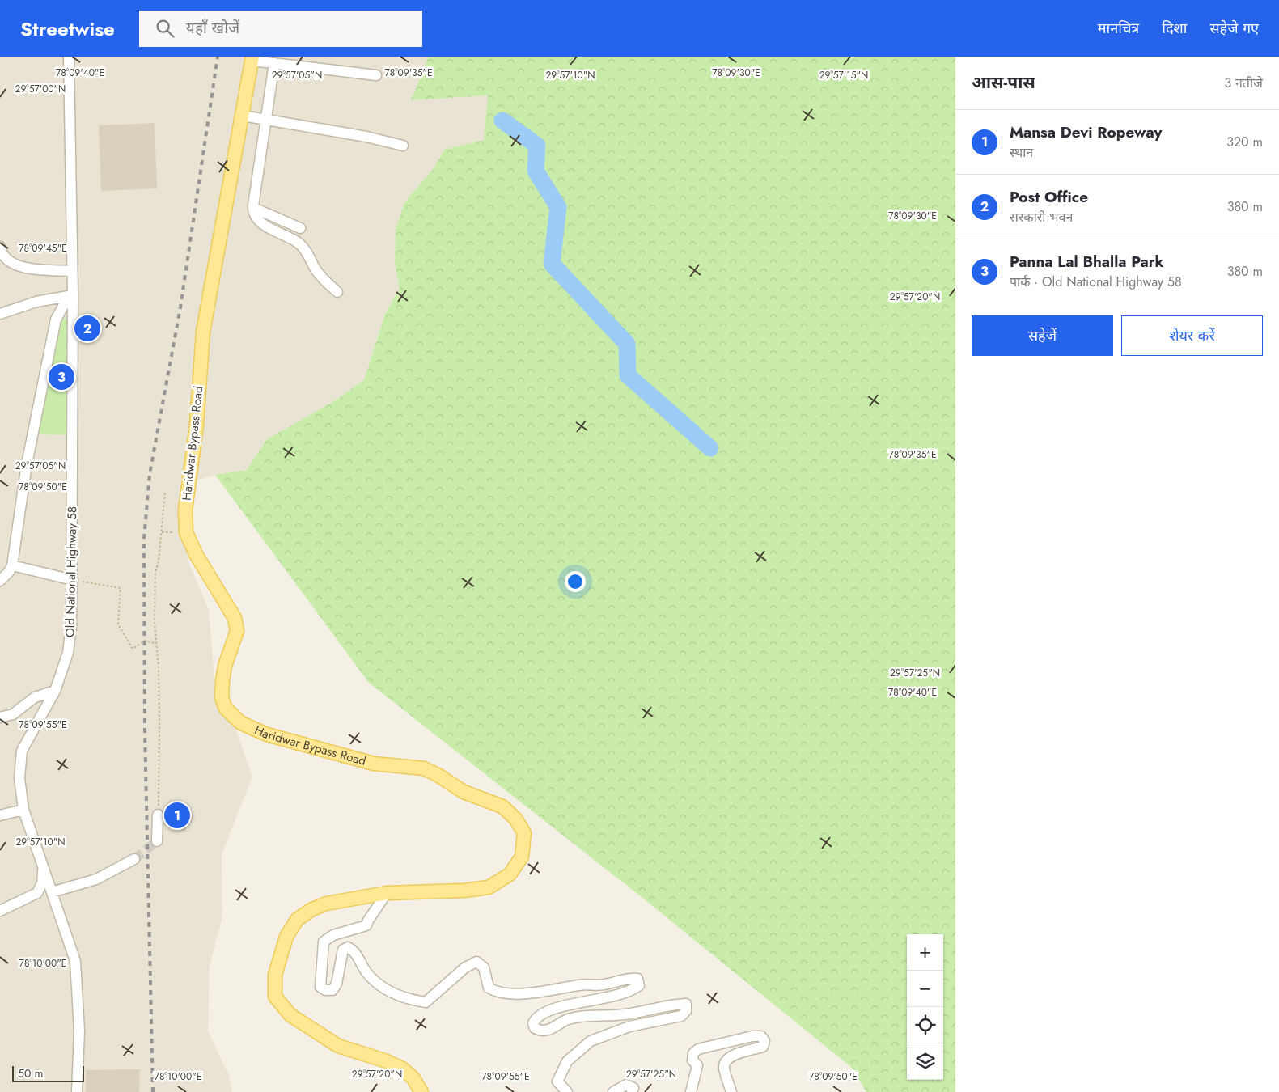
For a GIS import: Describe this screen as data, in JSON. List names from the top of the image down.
{
  "streets": {
    "main road": ["Haridwar Bypass Road"],
    "street": ["Old National Highway 58"]
  },
  "scale_bar": "50 m",
  "page": {
    "header": "Streetwise",
    "search": "यहाँ खोजें",
    "nav": ["मानचित्र", "दिशा", "सहेजे गए"],
    "heading": ["आस-पास", "3 नतीजे"],
    "list": [
      {
        "mark": "1",
        "name": "Mansa Devi Ropeway",
        "note": "स्थान",
        "value": "320 m"
      },
      {
        "mark": "2",
        "name": "Post Office",
        "note": "सरकारी भवन",
        "value": "380 m"
      },
      {
        "mark": "3",
        "name": "Panna Lal Bhalla Park",
        "note": "पार्क · Old National Highway 58",
        "value": "380 m"
      }
    ],
    "buttons": ["सहेजें", "शेयर करें"],
    "pins": ["2", "3", "1"],
    "map_buttons": ["+", "−"],
    "scale": "50 m"
  },
  "coordinates": [
    "78°09'40\"E",
    "78°09'30\"E",
    "78°09'35\"E",
    "29°57'10\"N",
    "29°57'15\"N",
    "29°57'05\"N",
    "29°57'00\"N",
    "78°09'45\"E",
    "29°57'20\"N",
    "78°09'50\"E",
    "29°57'25\"N",
    "78°09'55\"E",
    "78°10'00\"E"
  ]
}
